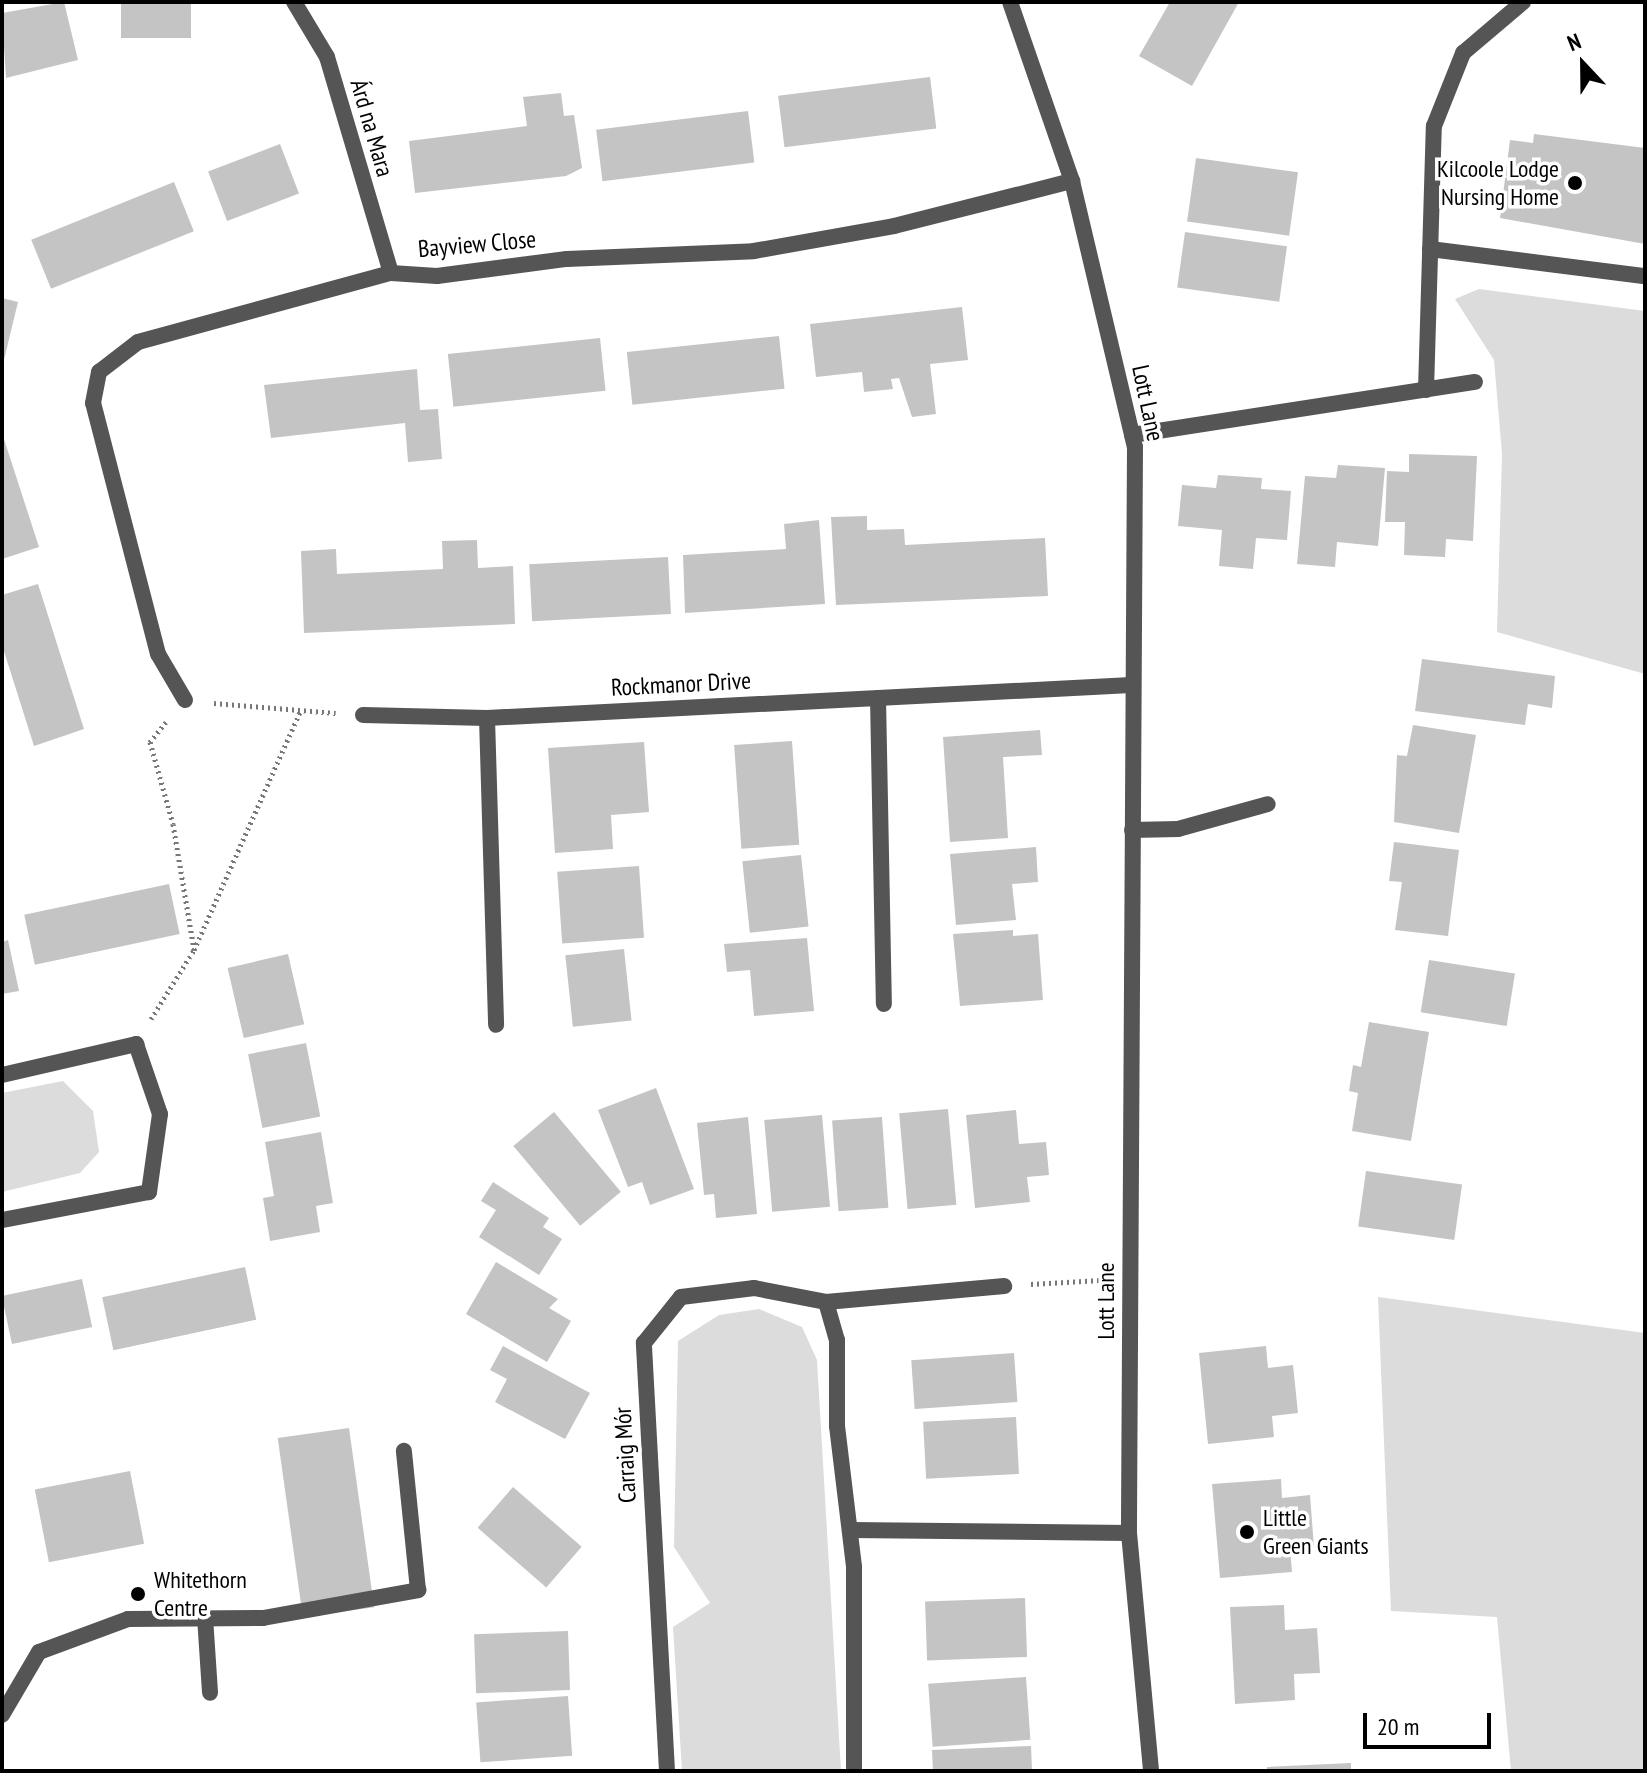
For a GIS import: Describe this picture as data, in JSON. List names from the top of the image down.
{
  "streets": {
    "street": [
      "Árd na Mara",
      "Bayview Close",
      "Lott Lane",
      "Rockmanor Drive",
      "Carraig Mór"
    ]
  },
  "crossings": [
    ["Árd na Mara", "Bayview Close"],
    ["Bayview Close", "Lott Lane"],
    ["Lott Lane", "Rockmanor Drive"]
  ],
  "places": ["Kilcoole Lodge Nursing Home", "Little Green Giants", "Whitethorn Centre"],
  "scale_bar": "20 m",
  "north": "top"
}
